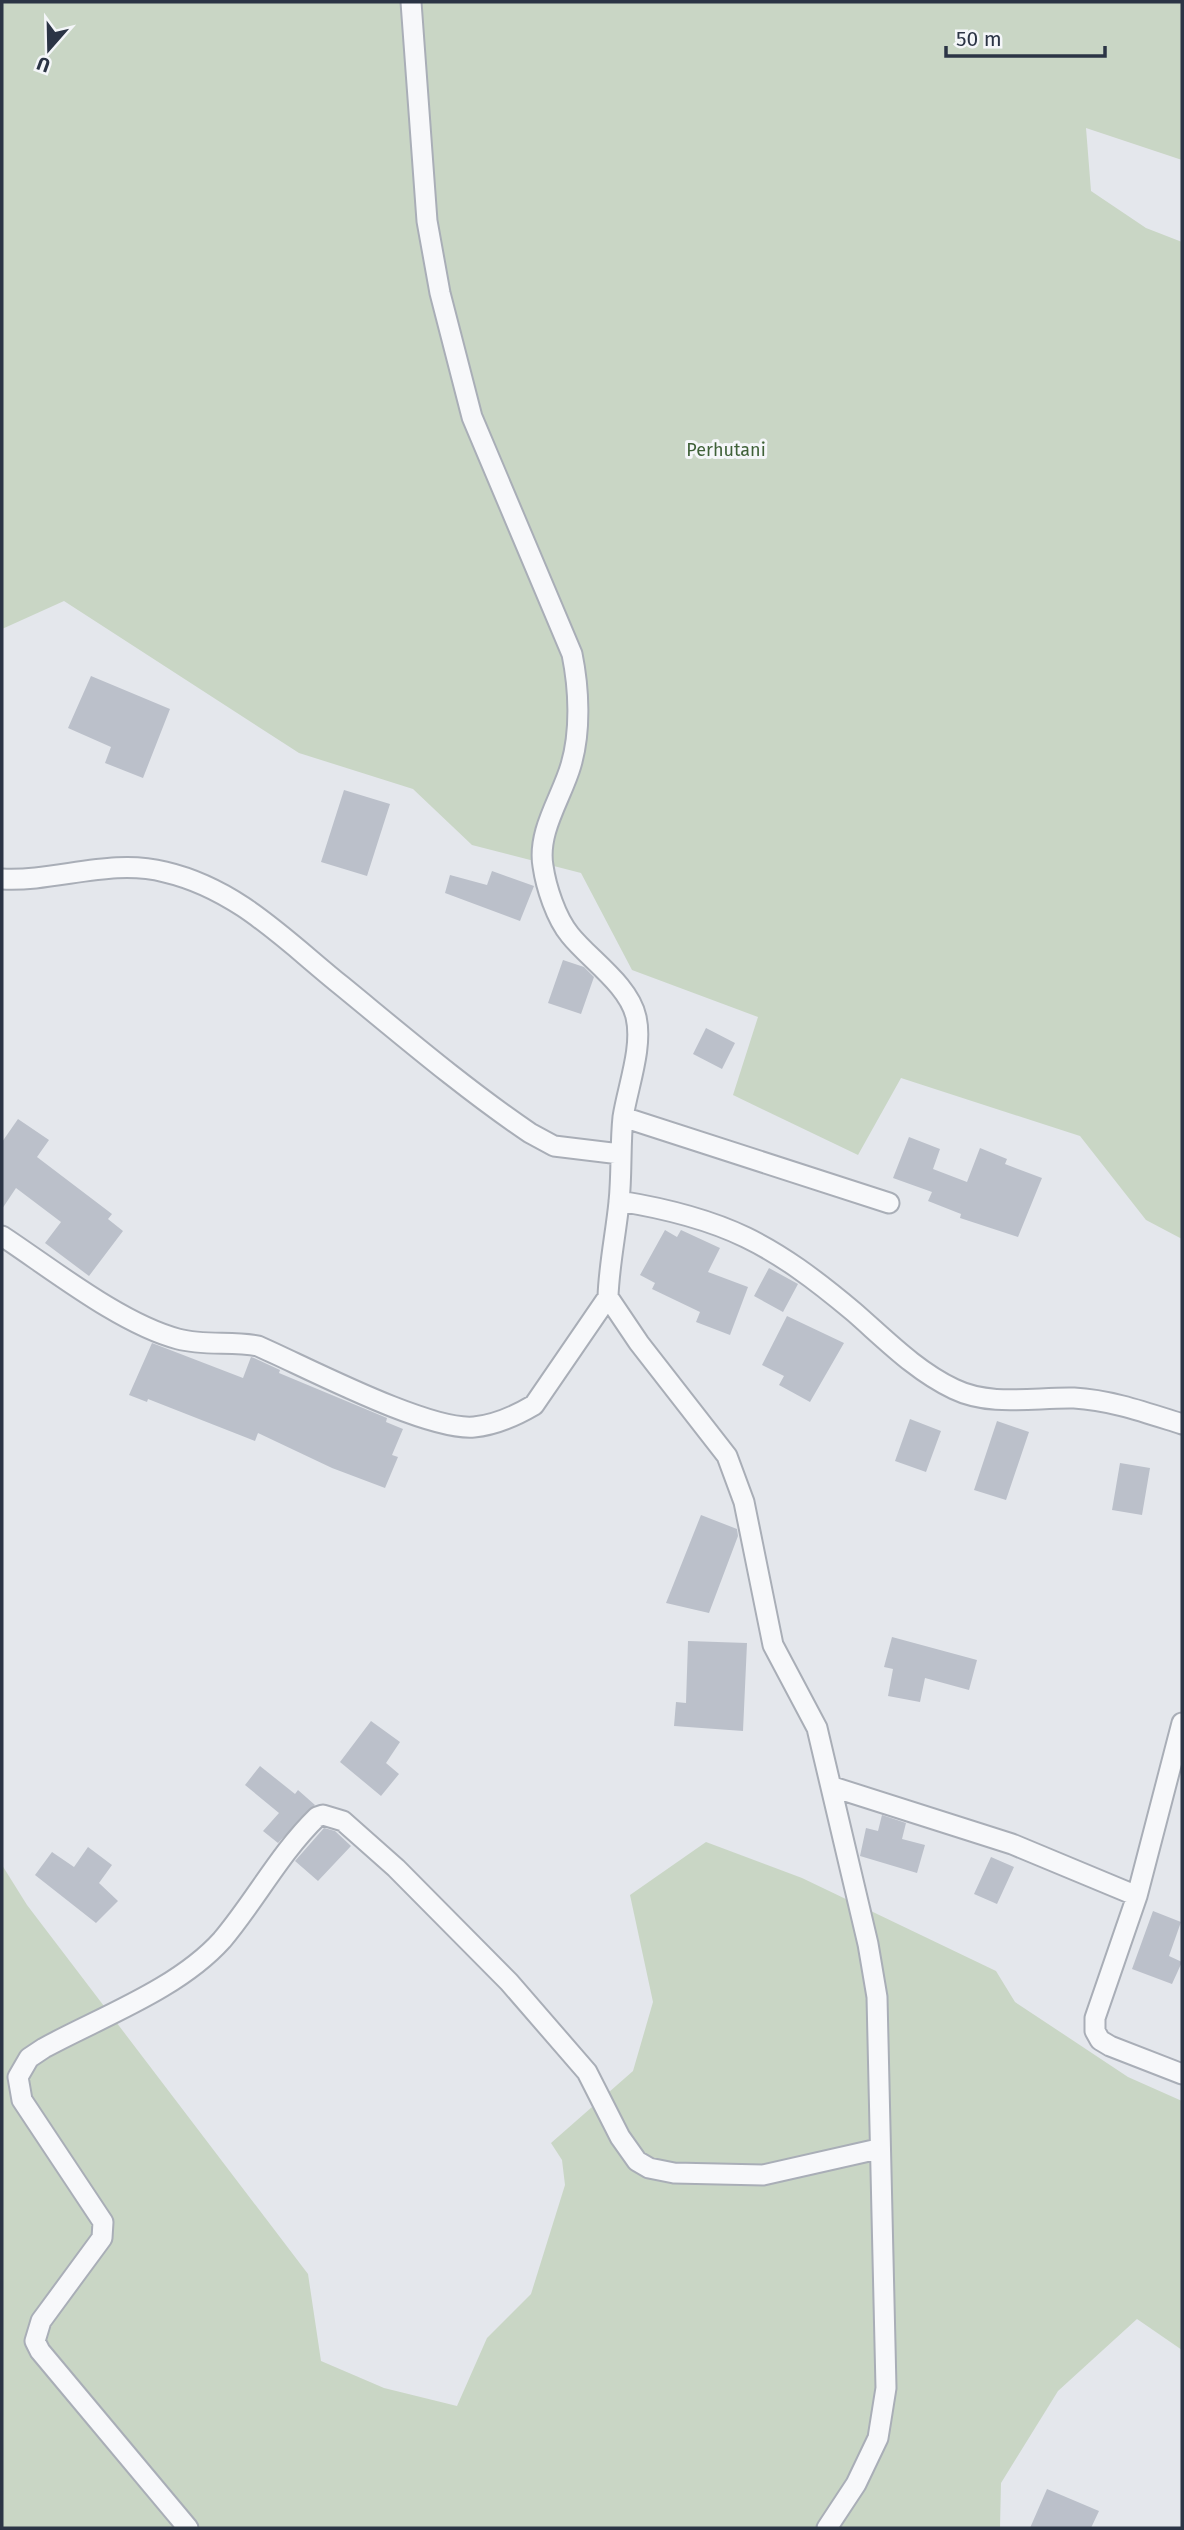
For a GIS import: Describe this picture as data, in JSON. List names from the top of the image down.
{
  "parks": ["Perhutani"],
  "scale_bar": "50 m",
  "north": "bottom"
}
